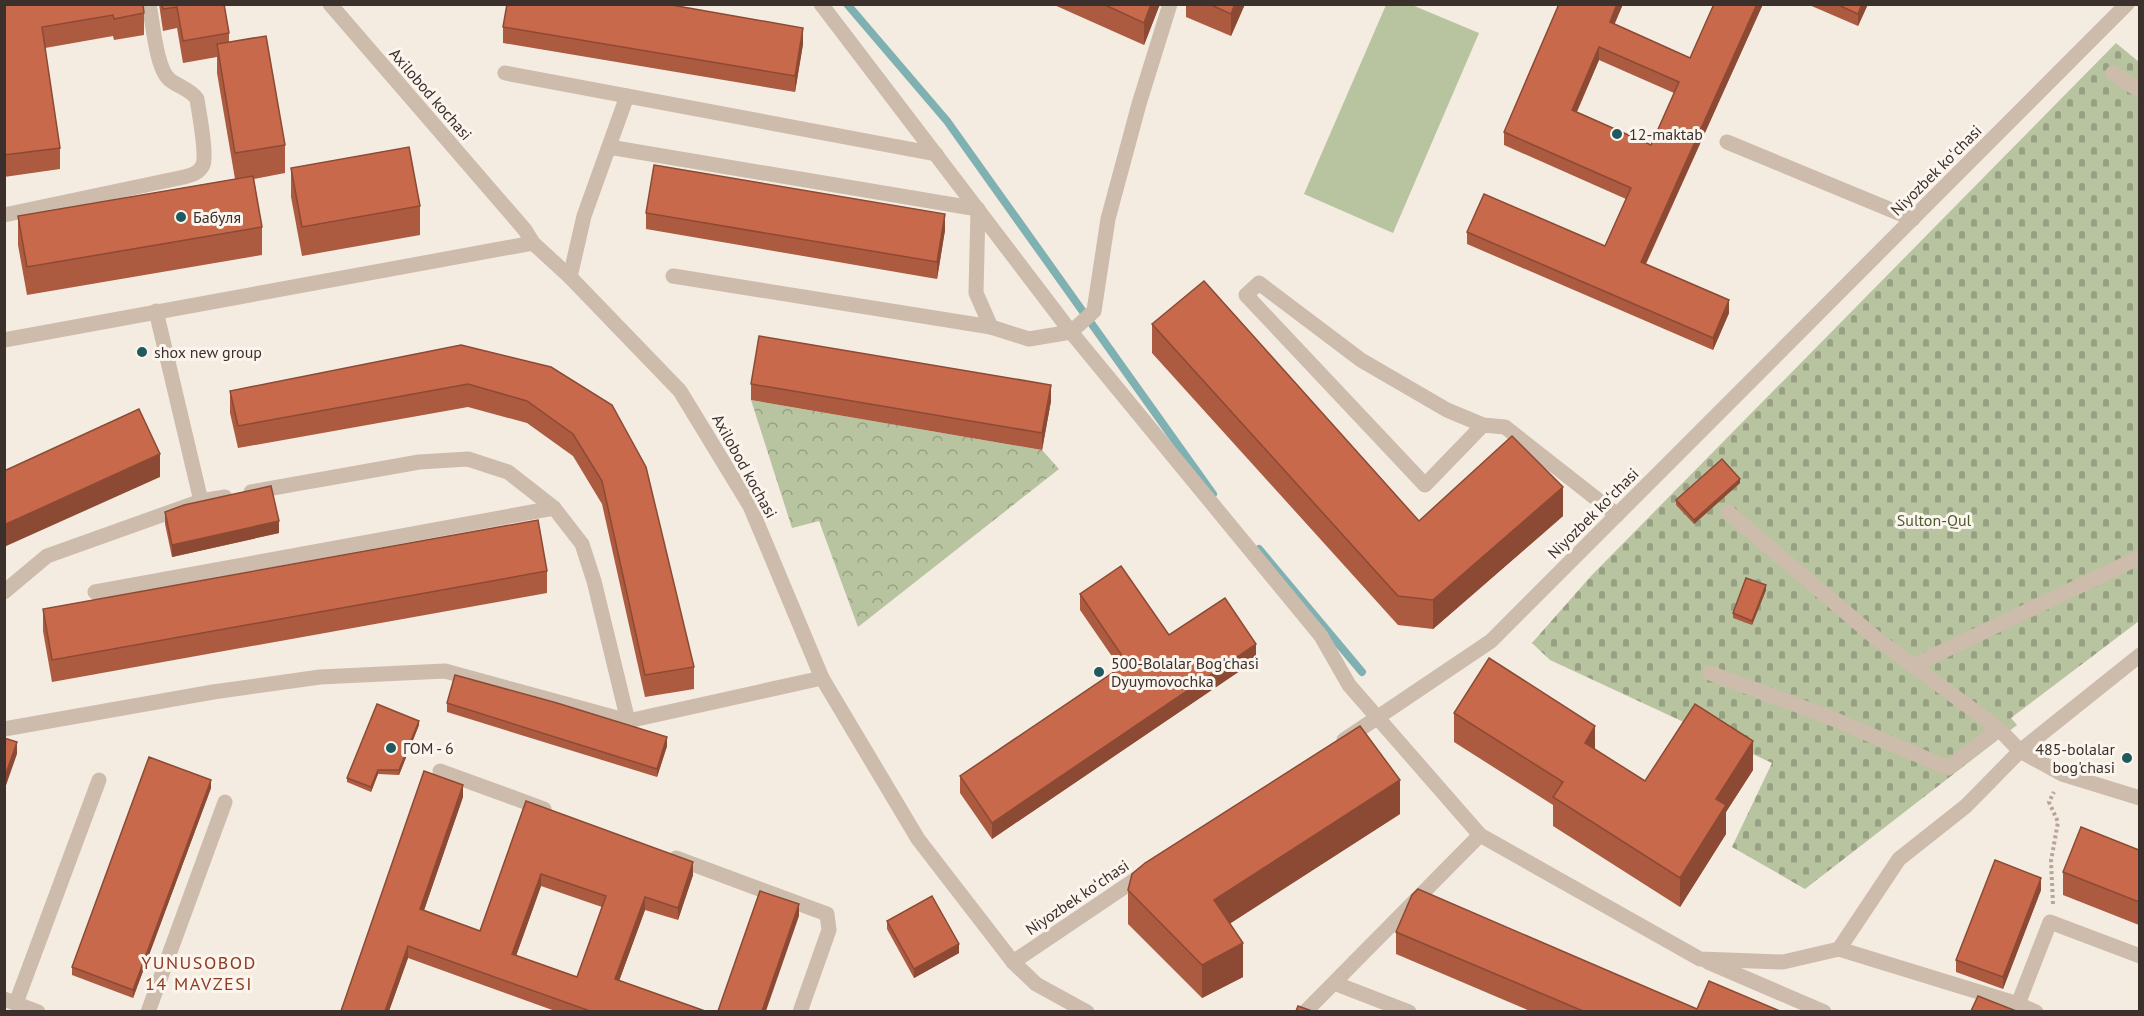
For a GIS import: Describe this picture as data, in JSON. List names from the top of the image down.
{
  "streets": {
    "street": ["Axilobod kochasi", "Niyozbek koʻchasi"]
  },
  "crossings": [
    ["Axilobod kochasi", "Niyozbek koʻchasi"]
  ],
  "districts": ["YUNUSOBOD 14 MAVZESI"],
  "parks": ["Sulton-Qul"],
  "places": [
    "12-maktab",
    "Бабуля",
    "shox new group",
    "500-Bolalar Bog'chasi Dyuymovochka",
    "ГОМ - 6",
    "485-bolalar bog'chasi"
  ]
}
